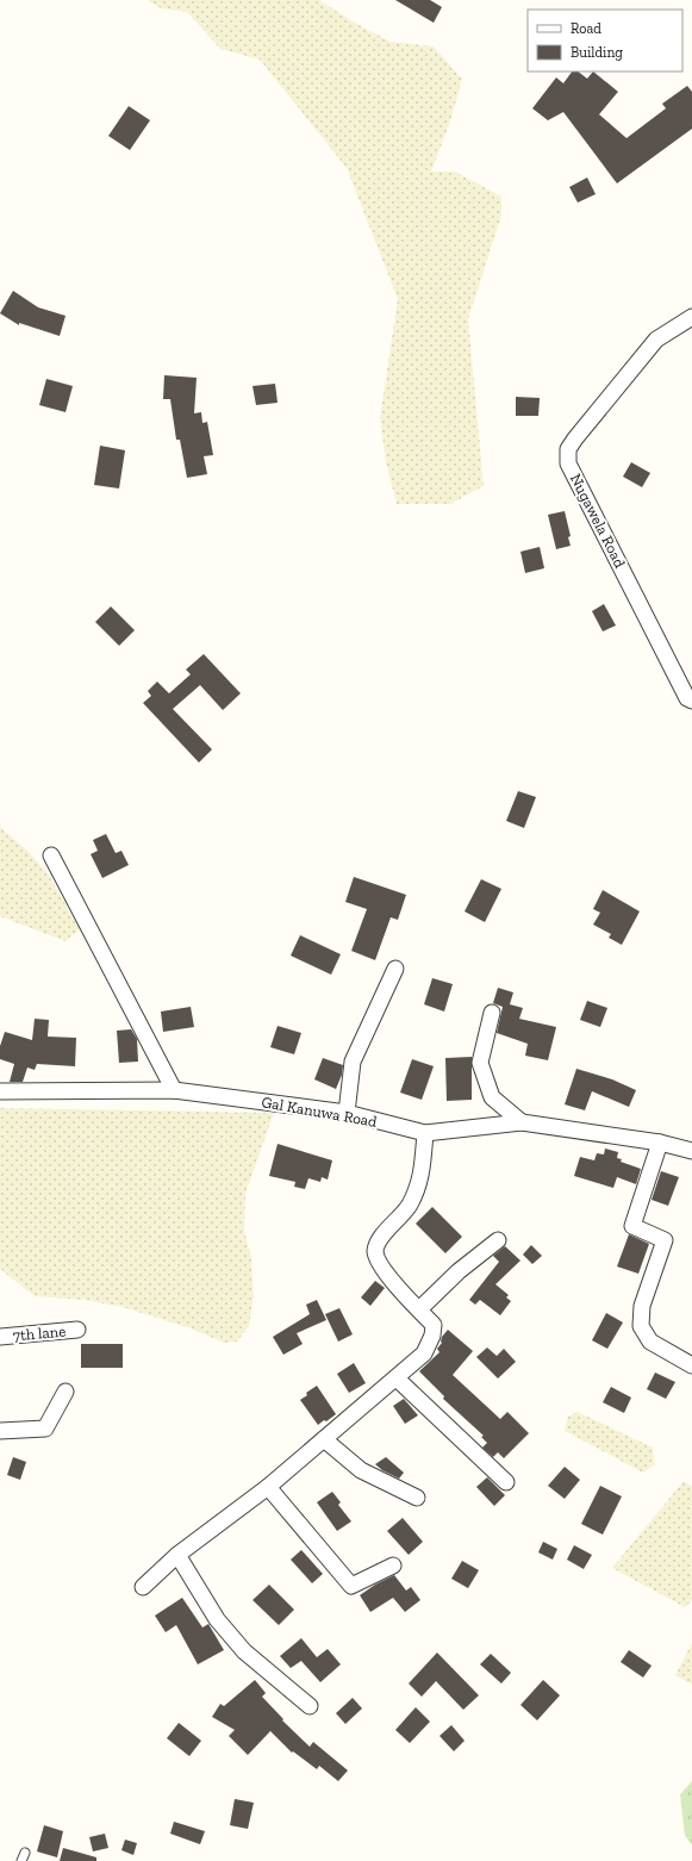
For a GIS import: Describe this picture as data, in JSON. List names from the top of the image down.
{
  "streets": {
    "street": ["Nugawela Road", "Gal Kanuwa Road", "7th lane"]
  },
  "legend": ["Road", "Building"]
}
